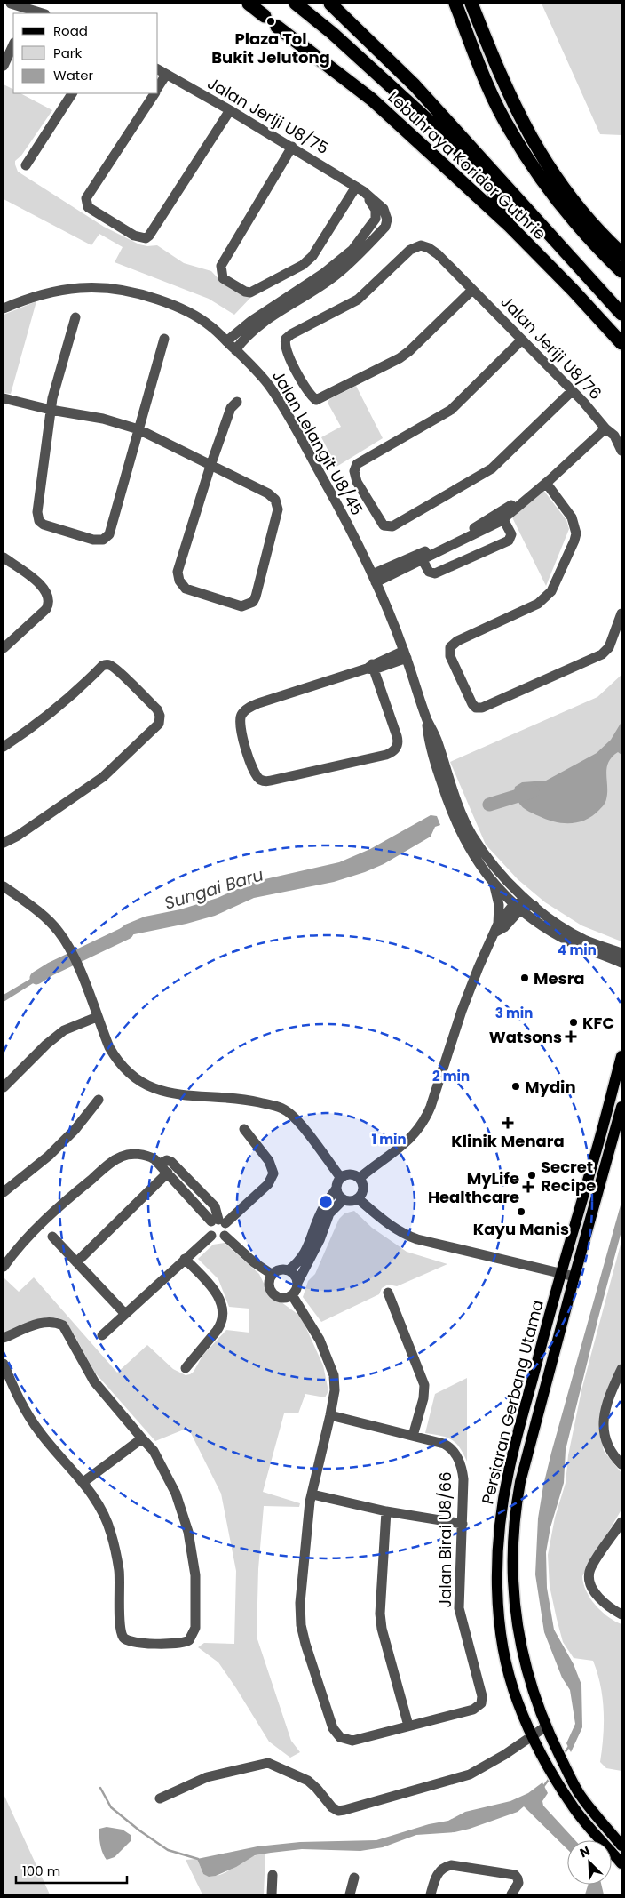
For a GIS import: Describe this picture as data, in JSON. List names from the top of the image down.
{
  "streets": {
    "highway": ["Lebuhraya Koridor Guthrie"],
    "main road": ["Persiaran Gerbang Utama"],
    "street": [
      "Jalan Jeriji U8/75",
      "Jalan Jeriji U8/76",
      "Jalan Lelangit U8/45",
      "Jalan Birai U8/66"
    ]
  },
  "crossings": [
    ["Jalan Jeriji U8/75", "Jalan Lelangit U8/45"]
  ],
  "water": ["Sungai Baru"],
  "places": {
    "other": [
      "Plaza Tol Bukit Jelutong",
      "Mesra",
      "KFC",
      "Mydin",
      "Secret Recipe",
      "Kayu Manis"
    ],
    "health": ["Watsons", "Klinik Menara", "MyLife Healthcare"]
  },
  "legend": ["Road", "Park", "Water"],
  "scale_bar": "100 m",
  "north": "top left",
  "rings": [
    "4 min",
    "3 min",
    "2 min",
    "1 min"
  ]
}
